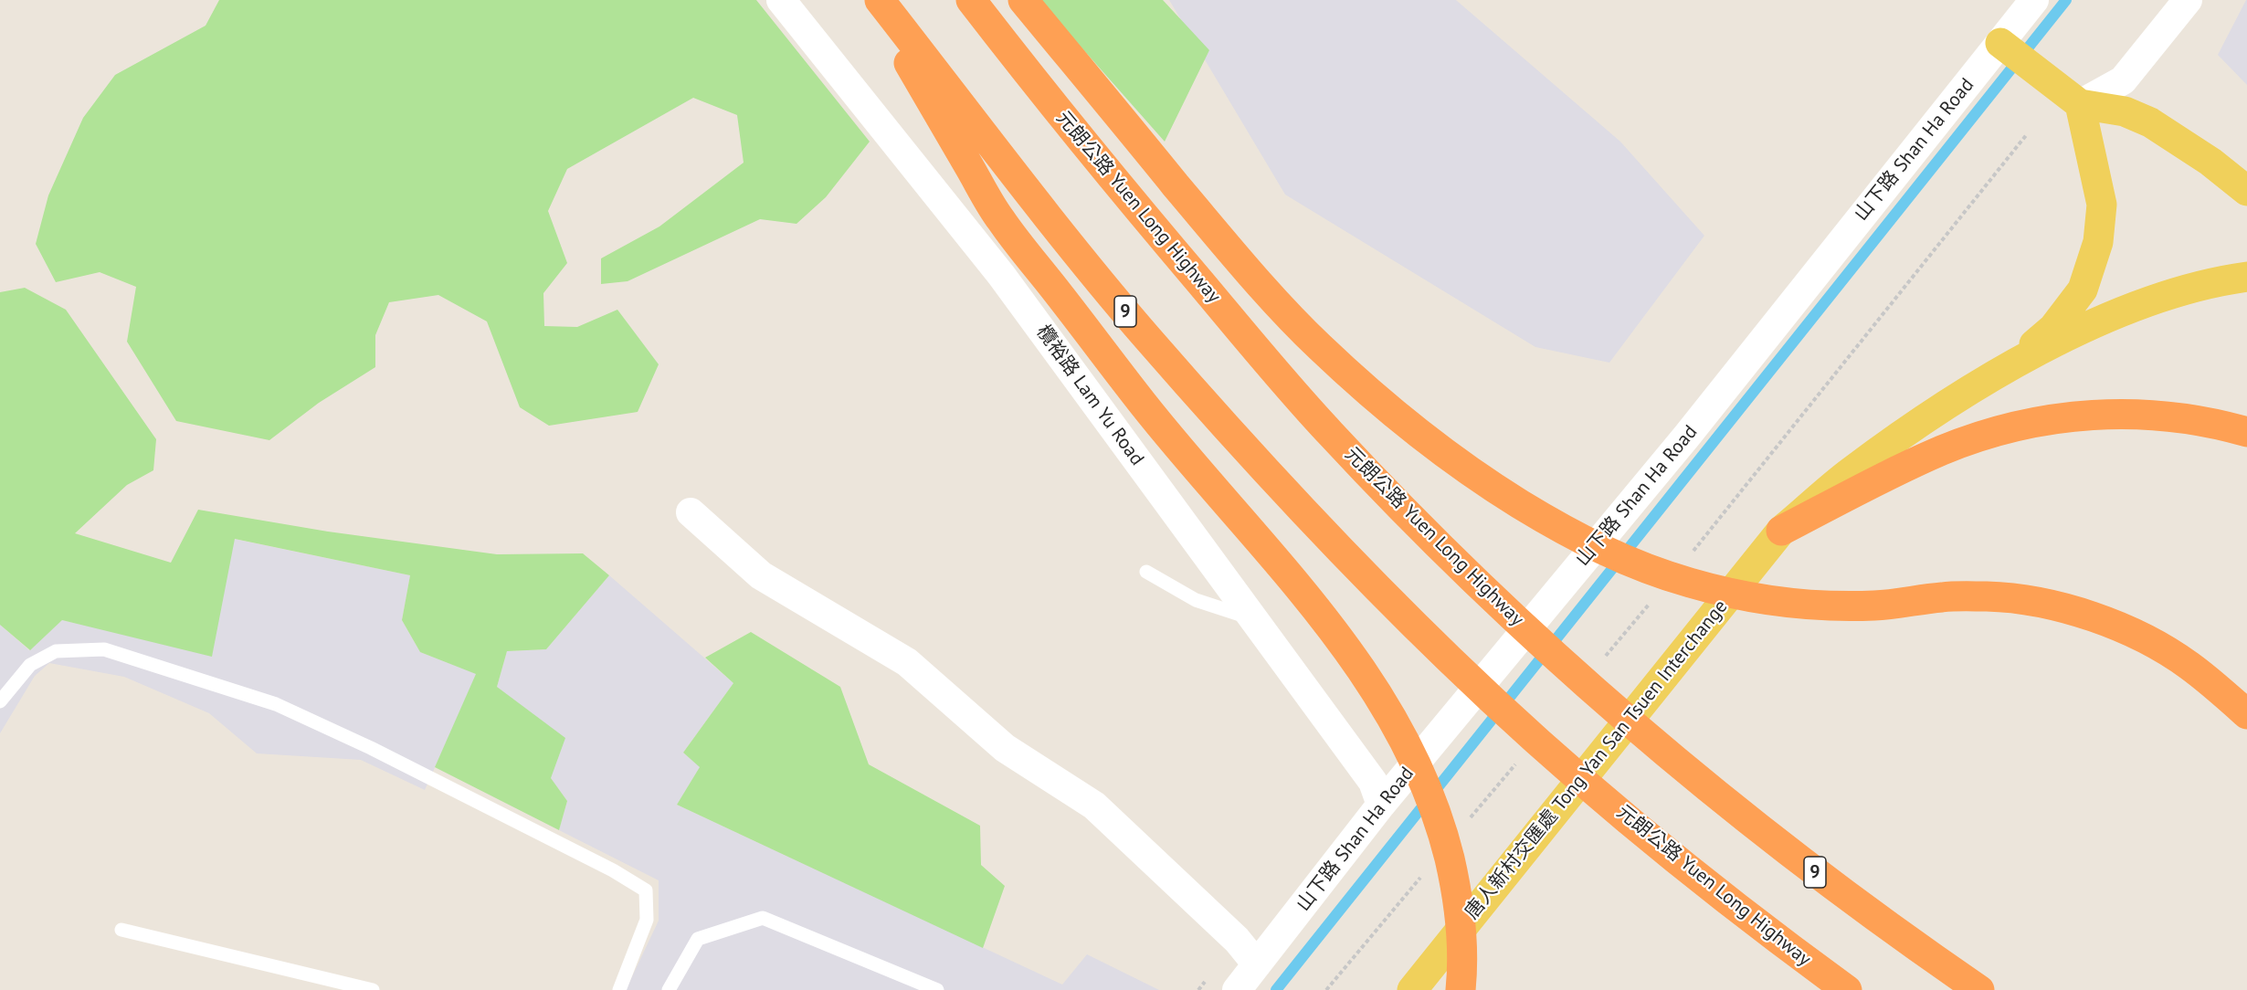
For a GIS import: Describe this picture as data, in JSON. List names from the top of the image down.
{
  "streets": {
    "highway": ["元朗公路 Yuen Long Highway", "9"],
    "main road": ["唐人新村交匯處 Tong Yan San Tsuen Interchange"],
    "street": ["山下路 Shan Ha Road", "欖裕路 Lam Yu Road"]
  },
  "crossings": [
    ["山下路 Shan Ha Road", "欖裕路 Lam Yu Road"]
  ]
}
